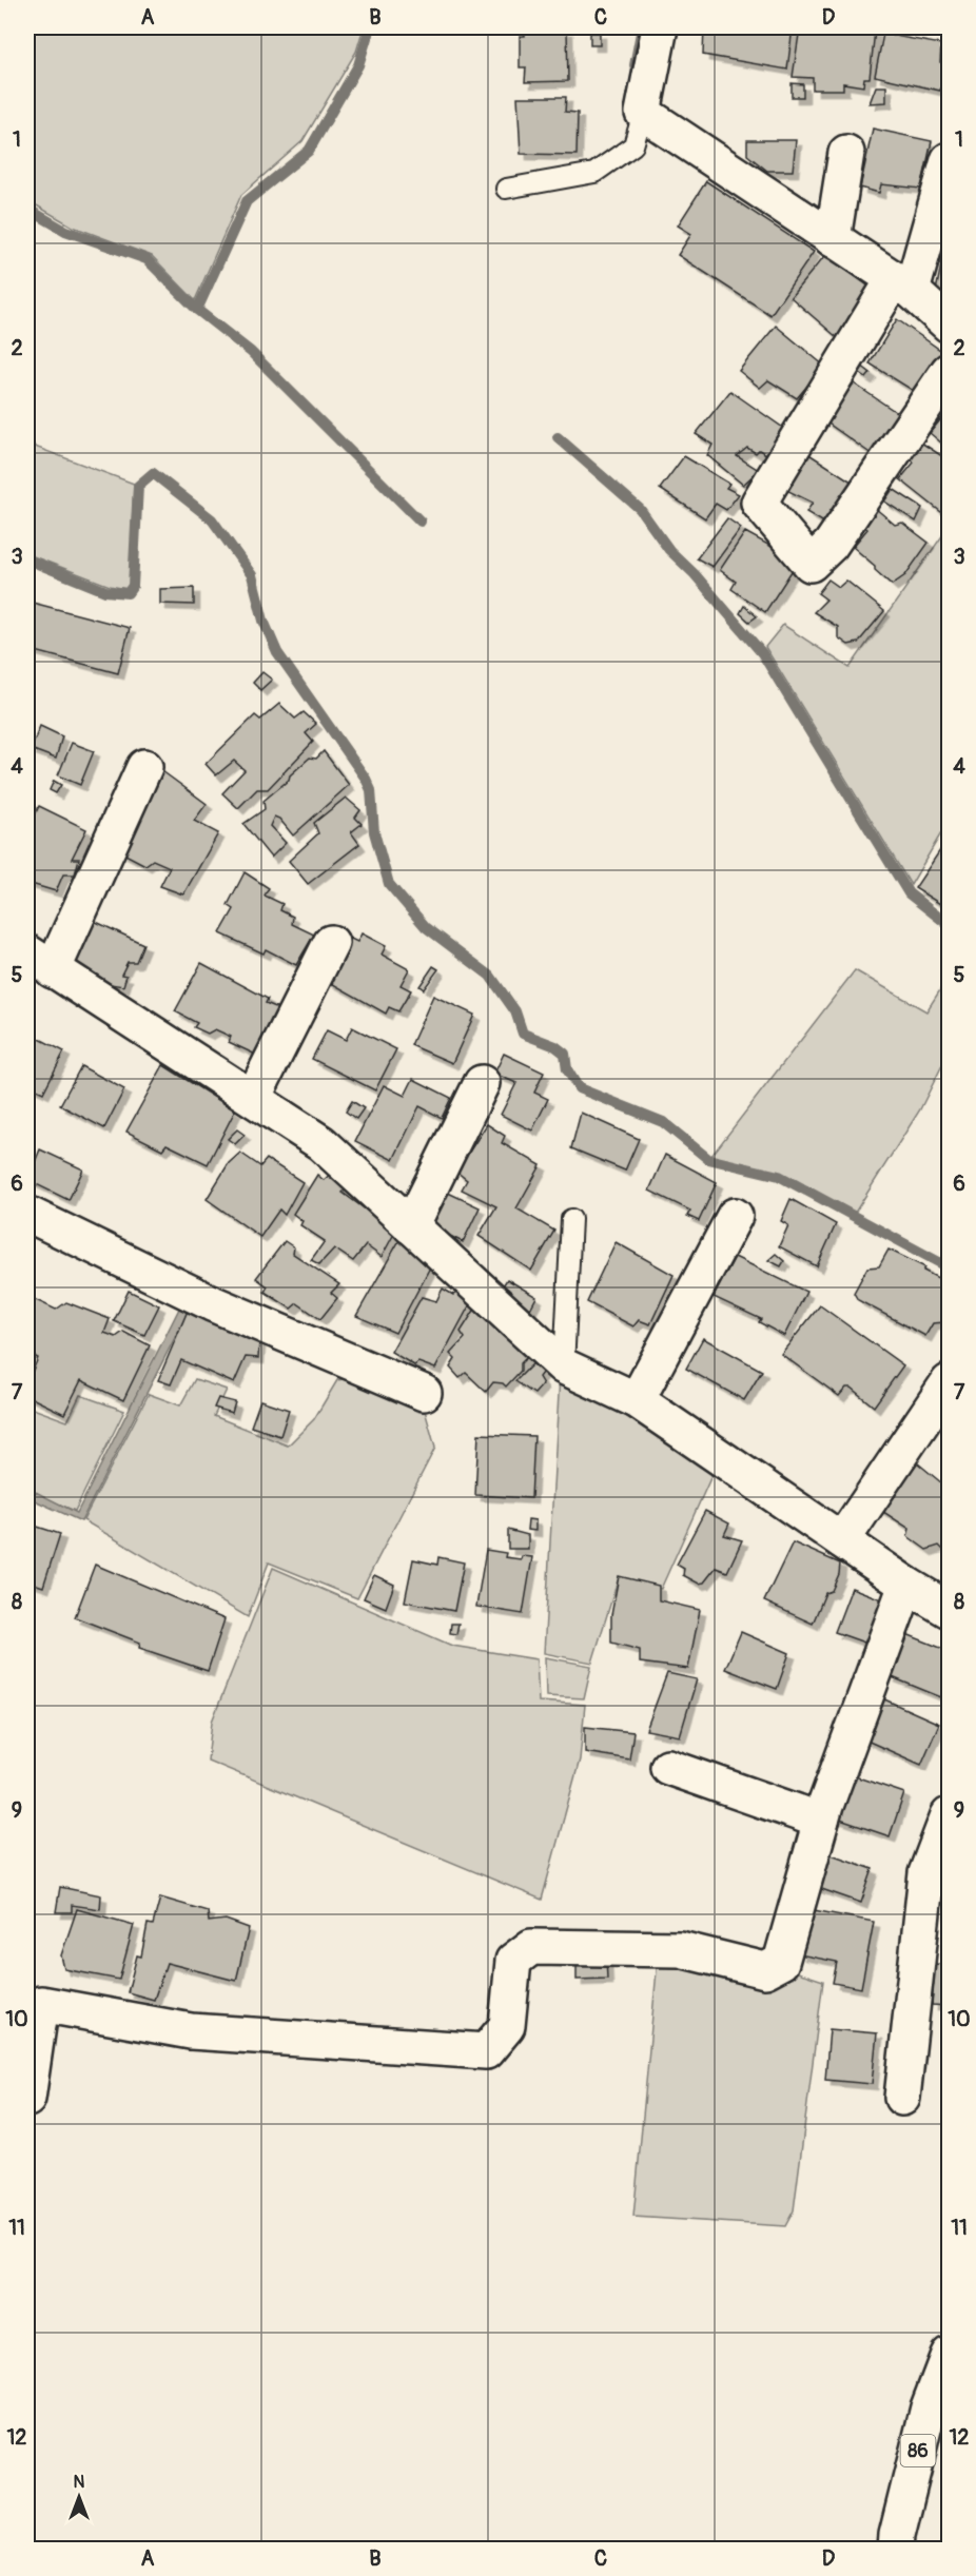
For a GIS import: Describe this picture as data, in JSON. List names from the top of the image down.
{
  "streets": {
    "street": ["86"]
  },
  "north": "top",
  "grid": {
    "columns": [
      "A",
      "B",
      "C",
      "D"
    ],
    "rows": [
      "1",
      "2",
      "3",
      "4",
      "5",
      "6",
      "7",
      "8",
      "9",
      "10",
      "11",
      "12"
    ]
  }
}
